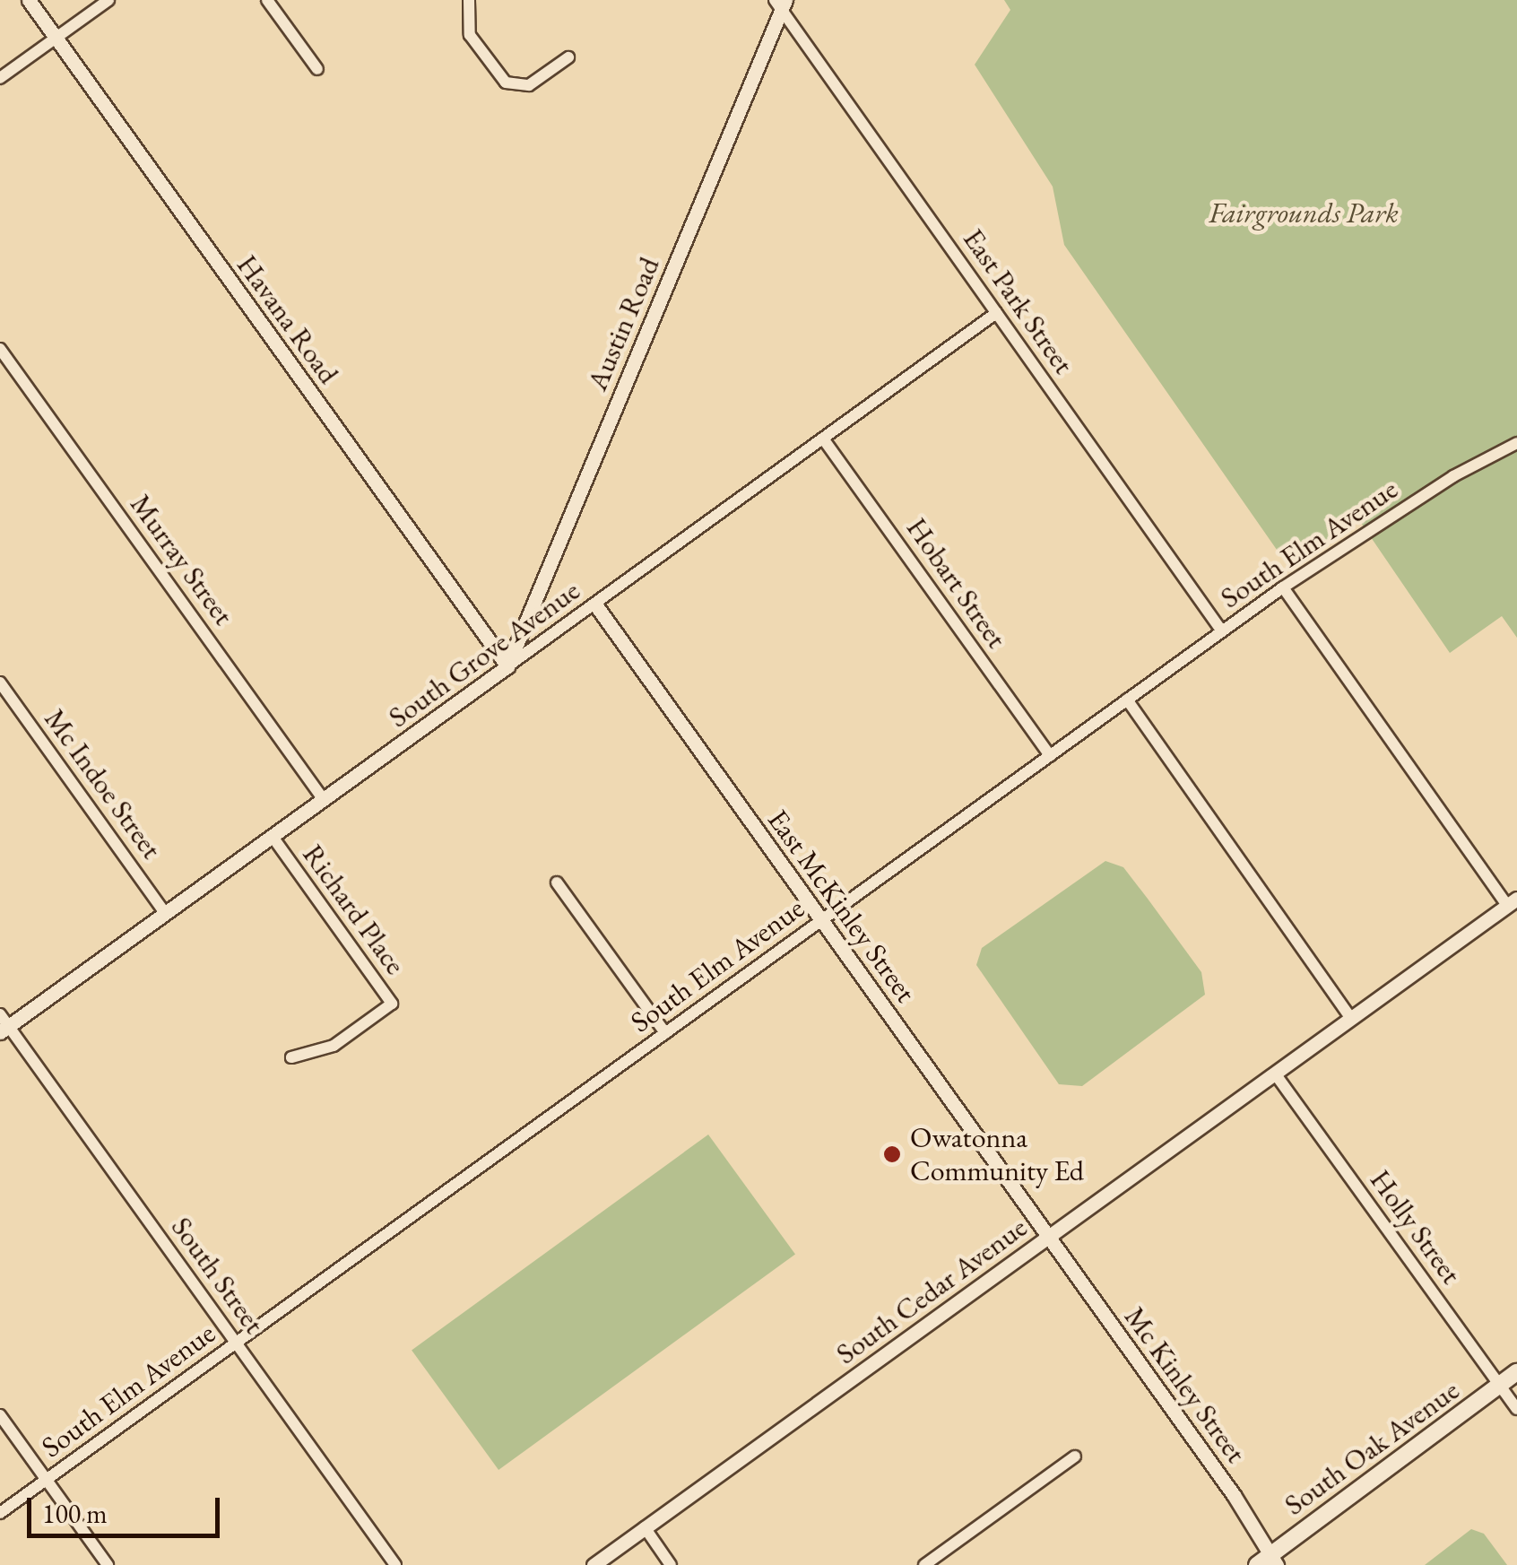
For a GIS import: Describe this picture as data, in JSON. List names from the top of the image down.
{
  "streets": {
    "main road": ["South Oak Avenue"],
    "street": [
      "East Park Street",
      "Havana Road",
      "Austin Road",
      "South Elm Avenue",
      "Murray Street",
      "Hobart Street",
      "South Grove Avenue",
      "Mc Indoe Street",
      "East McKinley Street",
      "Richard Place",
      "Holly Street",
      "South Street",
      "South Cedar Avenue",
      "Mc Kinley Street"
    ]
  },
  "crossings": [
    ["East Park Street", "Austin Road"],
    ["East Park Street", "South Elm Avenue"],
    ["East Park Street", "South Grove Avenue"],
    ["Havana Road", "Austin Road"],
    ["Havana Road", "South Grove Avenue"],
    ["Austin Road", "South Grove Avenue"],
    ["South Elm Avenue", "Hobart Street"],
    ["South Elm Avenue", "East McKinley Street"],
    ["South Elm Avenue", "South Street"],
    ["Murray Street", "South Grove Avenue"],
    ["Hobart Street", "South Grove Avenue"],
    ["South Grove Avenue", "Mc Indoe Street"],
    ["South Grove Avenue", "East McKinley Street"],
    ["South Grove Avenue", "Richard Place"],
    ["South Grove Avenue", "South Street"],
    ["East McKinley Street", "South Cedar Avenue"],
    ["East McKinley Street", "Mc Kinley Street"],
    ["Holly Street", "South Cedar Avenue"],
    ["Holly Street", "South Oak Avenue"],
    ["South Cedar Avenue", "Mc Kinley Street"],
    ["Mc Kinley Street", "South Oak Avenue"]
  ],
  "parks": ["Fairgrounds Park"],
  "places": ["Owatonna Community Ed"],
  "scale_bar": "100 m"
}
